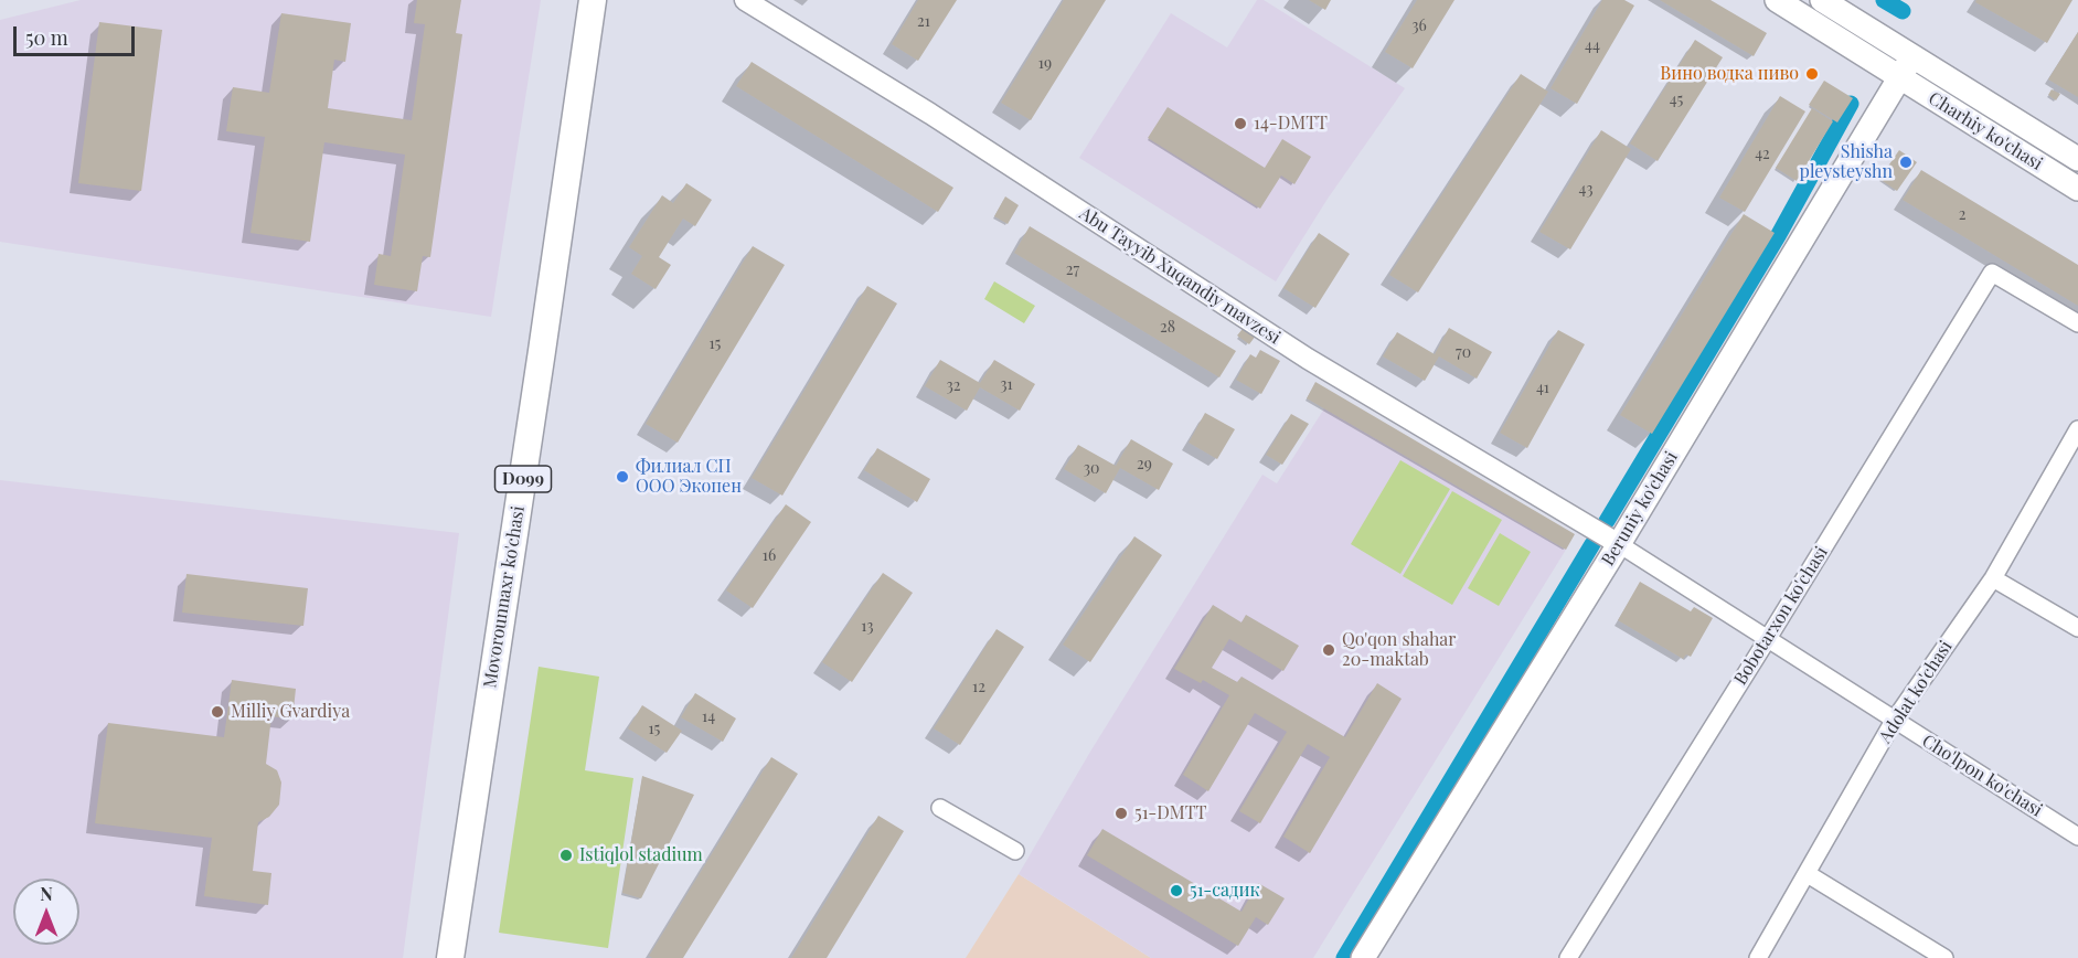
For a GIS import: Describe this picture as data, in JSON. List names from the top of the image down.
{
  "streets": {
    "highway": ["D099", "Movorounnaxr ko'chasi"],
    "main road": ["Charhiy ko'chasi", "Beruniy ko'chasi"],
    "street": [
      "Abu Tayyib Xuqandiy mavzesi",
      "Bobotarxon ko'chasi",
      "Adolat ko'chasi",
      "Cho'lpon ko'chasi"
    ]
  },
  "crossings": [
    ["Charhiy ko'chasi", "Beruniy ko'chasi"],
    ["Abu Tayyib Xuqandiy mavzesi", "Beruniy ko'chasi"],
    ["Abu Tayyib Xuqandiy mavzesi", "Cho'lpon ko'chasi"],
    ["Beruniy ko'chasi", "Cho'lpon ko'chasi"],
    ["Bobotarxon ko'chasi", "Cho'lpon ko'chasi"],
    ["Adolat ko'chasi", "Cho'lpon ko'chasi"]
  ],
  "places": [
    "Вино водка пиво",
    "14-DMTT",
    "Shisha pleysteyshn",
    "Филиал СП ООО Экопен",
    "Qo'qon shahar 20-maktab",
    "Milliy Gvardiya",
    "51-DMTT",
    "Istiqlol stadium",
    "51-садик"
  ],
  "house_numbers": [
    "21",
    "36",
    "44",
    "19",
    "45",
    "42",
    "43",
    "2",
    "27",
    "28",
    "15",
    "70",
    "31",
    "32",
    "41",
    "29",
    "30",
    "16",
    "13",
    "12",
    "14",
    "15"
  ],
  "scale_bar": "50 m",
  "north": "top"
}
